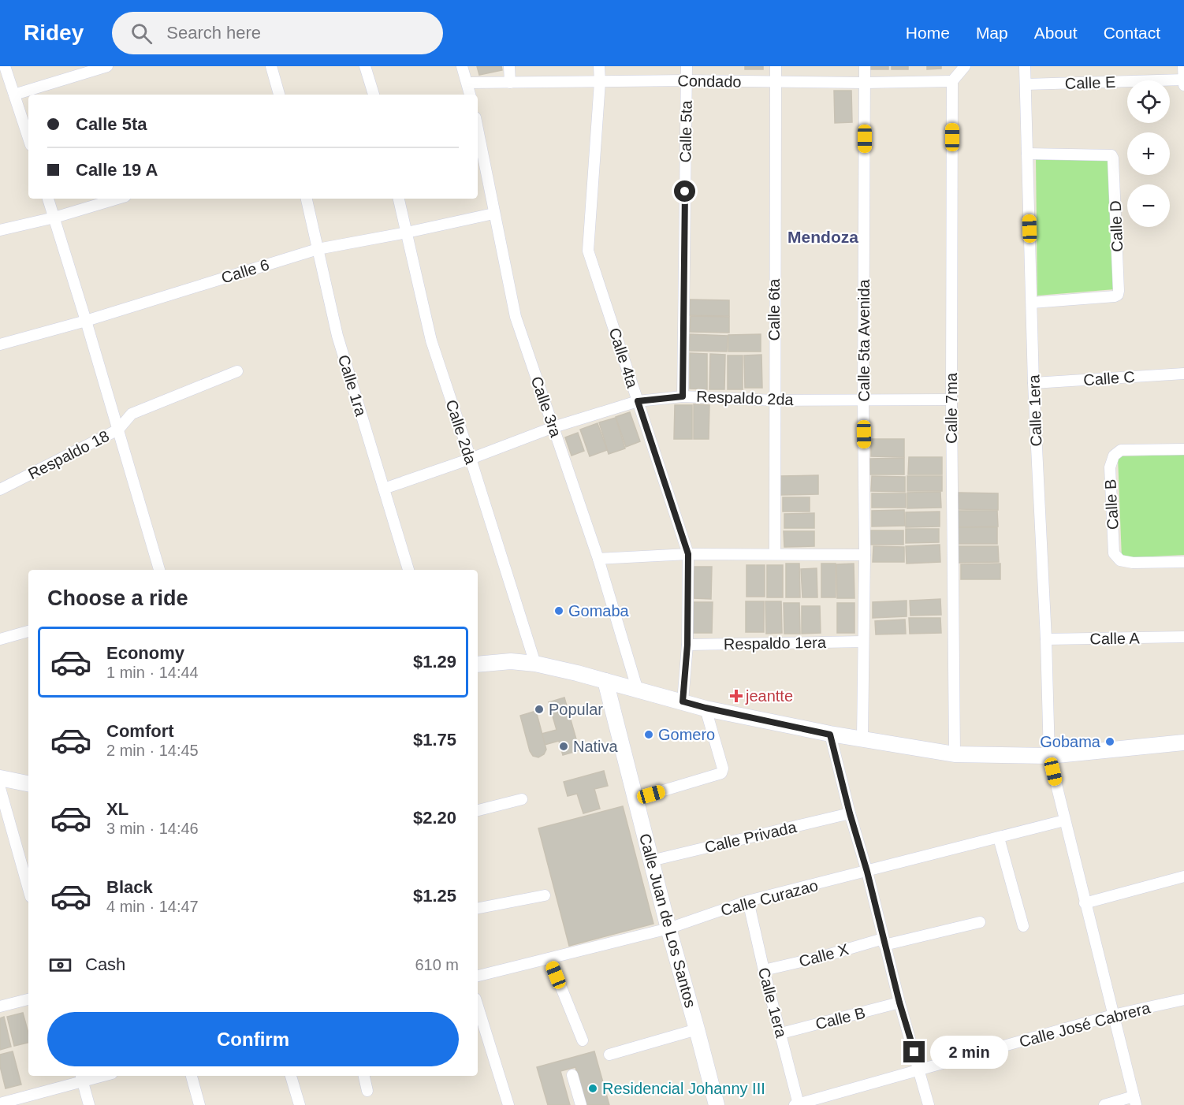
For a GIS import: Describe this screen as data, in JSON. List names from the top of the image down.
{
  "streets": {
    "street": [
      "Condado",
      "Calle E",
      "Calle 5ta",
      "Calle D",
      "Calle 6",
      "Calle 6ta",
      "Calle 5ta Avenida",
      "Calle 4ta",
      "Calle C",
      "Calle 1ra",
      "Respaldo 2da",
      "Calle 3ra",
      "Calle 7ma",
      "Calle 1era",
      "Calle 2da",
      "Respaldo 18",
      "Calle B",
      "Calle A",
      "Respaldo 1era",
      "Calle Privada",
      "Calle Curazao",
      "Calle Juan de Los Santos",
      "Calle X",
      "Calle José Cabrera"
    ]
  },
  "crossings": [
    ["Condado", "Calle 5ta"],
    ["Condado", "Calle 6ta"],
    ["Condado", "Calle 5ta Avenida"],
    ["Condado", "Calle 4ta"],
    ["Condado", "Calle 7ma"],
    ["Calle E", "Calle 1era"],
    ["Calle 5ta", "Respaldo 2da"],
    ["Calle D", "Calle 1era"],
    ["Calle 6", "Calle 1ra"],
    ["Calle 6", "Calle 3ra"],
    ["Calle 6", "Calle 2da"],
    ["Calle 6ta", "Respaldo 2da"],
    ["Calle 5ta Avenida", "Respaldo 2da"],
    ["Calle 5ta Avenida", "Respaldo 1era"],
    ["Calle 4ta", "Respaldo 2da"],
    ["Calle 4ta", "Respaldo 1era"],
    ["Calle C", "Calle 1era"],
    ["Calle 1ra", "Respaldo 2da"],
    ["Respaldo 2da", "Calle 3ra"],
    ["Respaldo 2da", "Calle 7ma"],
    ["Respaldo 2da", "Calle 2da"],
    ["Calle 1era", "Calle B"],
    ["Calle 1era", "Calle A"],
    ["Calle 1era", "Calle Curazao"],
    ["Calle 1era", "Calle X"],
    ["Calle 1era", "Calle José Cabrera"],
    ["Calle Privada", "Calle Juan de Los Santos"],
    ["Calle Curazao", "Calle Juan de Los Santos"]
  ],
  "districts": ["Mendoza"],
  "places": {
    "other": [
      "Gomaba",
      "Popular",
      "Gomero",
      "Gobama",
      "Nativa",
      "Residencial Johanny III"
    ],
    "health": ["jeantte"]
  },
  "page": {
    "header": "Ridey",
    "search": "Search here",
    "nav": [
      "Home",
      "Map",
      "About",
      "Contact"
    ],
    "map_buttons": ["+", "−"],
    "banner": ["Calle 5ta", "Calle 19 A"],
    "heading": "Choose a ride",
    "list": [
      {
        "name": "Economy",
        "note": "1 min · 14:44",
        "value": "$1.29"
      },
      {
        "name": "Comfort",
        "note": "2 min · 14:45",
        "value": "$1.75"
      },
      {
        "name": "XL",
        "note": "3 min · 14:46",
        "value": "$2.20"
      },
      {
        "name": "Black",
        "note": "4 min · 14:47",
        "value": "$1.25"
      }
    ],
    "pay": ["Cash", "610 m"],
    "buttons": "Confirm",
    "bubble": "2 min"
  }
}
